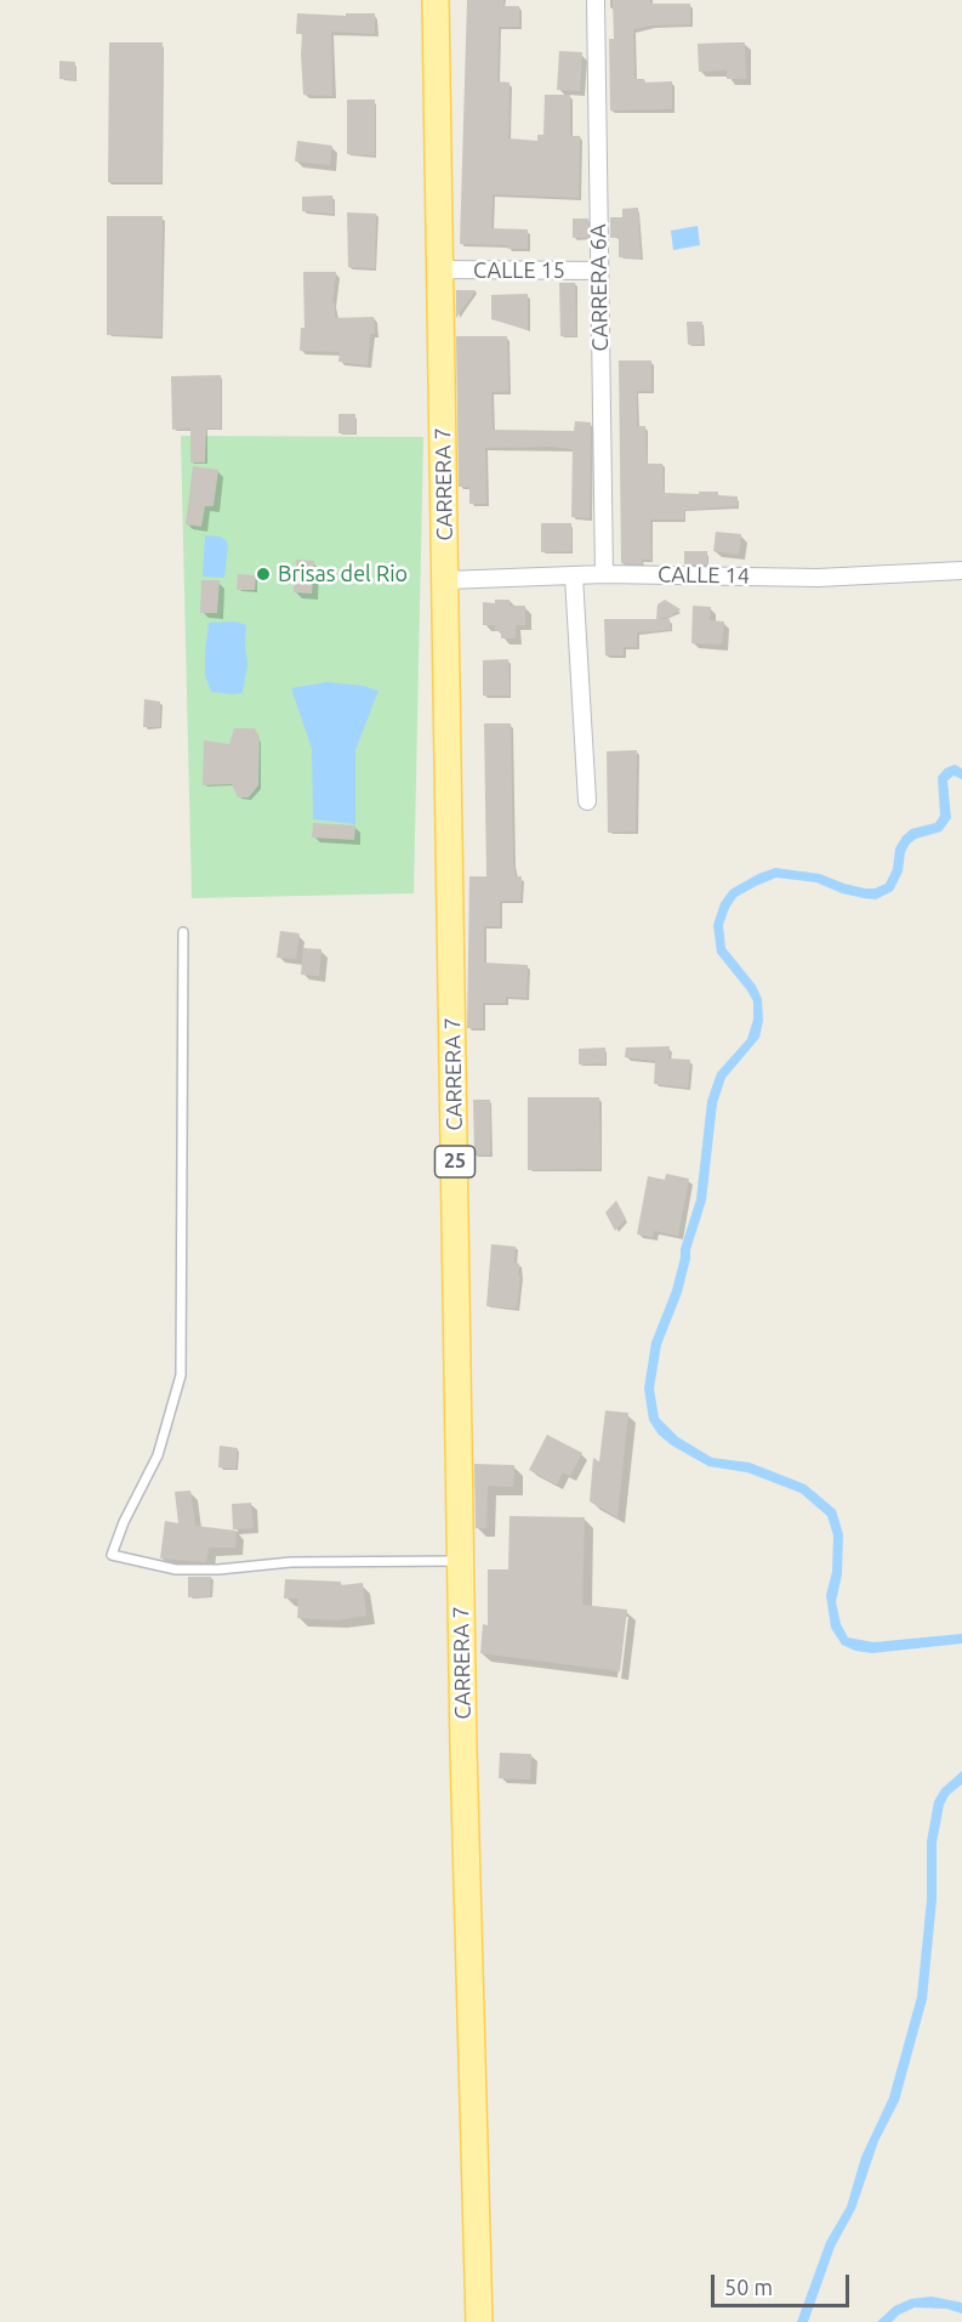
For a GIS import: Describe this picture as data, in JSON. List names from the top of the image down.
{
  "streets": {
    "main road": ["CARRERA 7", "25"],
    "street": ["CALLE 15", "CARRERA 6A", "CALLE 14"]
  },
  "crossings": [
    ["CALLE 15", "CARRERA 6A"],
    ["CALLE 15", "CARRERA 7"],
    ["CARRERA 6A", "CALLE 14"],
    ["CARRERA 7", "CALLE 14"]
  ],
  "places": ["Brisas del Rio"],
  "scale_bar": "50 m"
}
